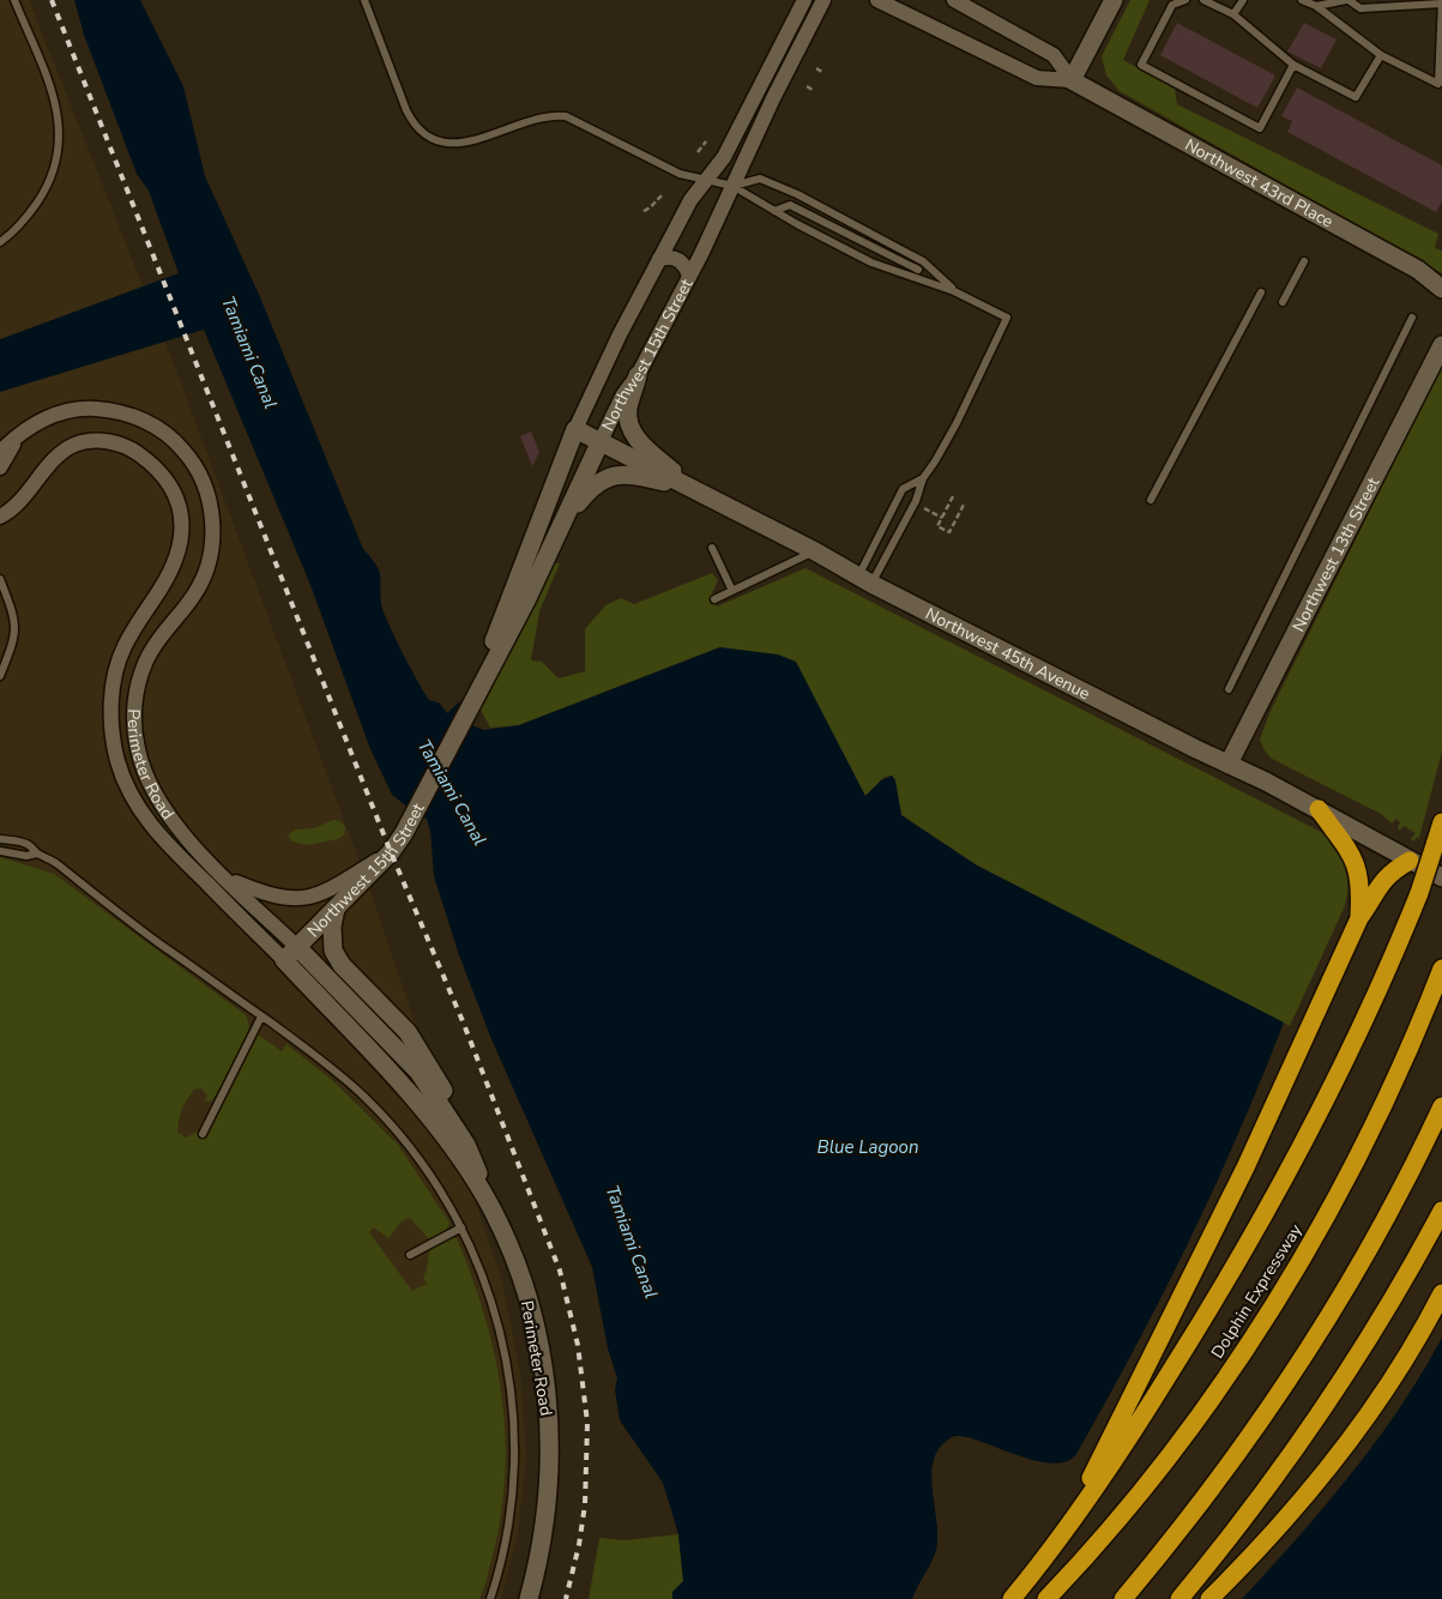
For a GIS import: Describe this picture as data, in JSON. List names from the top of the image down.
{
  "streets": {
    "highway": ["Dolphin Expressway"],
    "street": [
      "Northwest 43rd Place",
      "Northwest 15th Street",
      "Northwest 13th Street",
      "Northwest 45th Avenue",
      "Perimeter Road"
    ]
  },
  "crossings": [
    ["Northwest 15th Street", "Northwest 45th Avenue"],
    ["Northwest 15th Street", "Perimeter Road"],
    ["Northwest 13th Street", "Northwest 45th Avenue"]
  ],
  "water": ["Tamiami Canal", "Blue Lagoon"]
}
